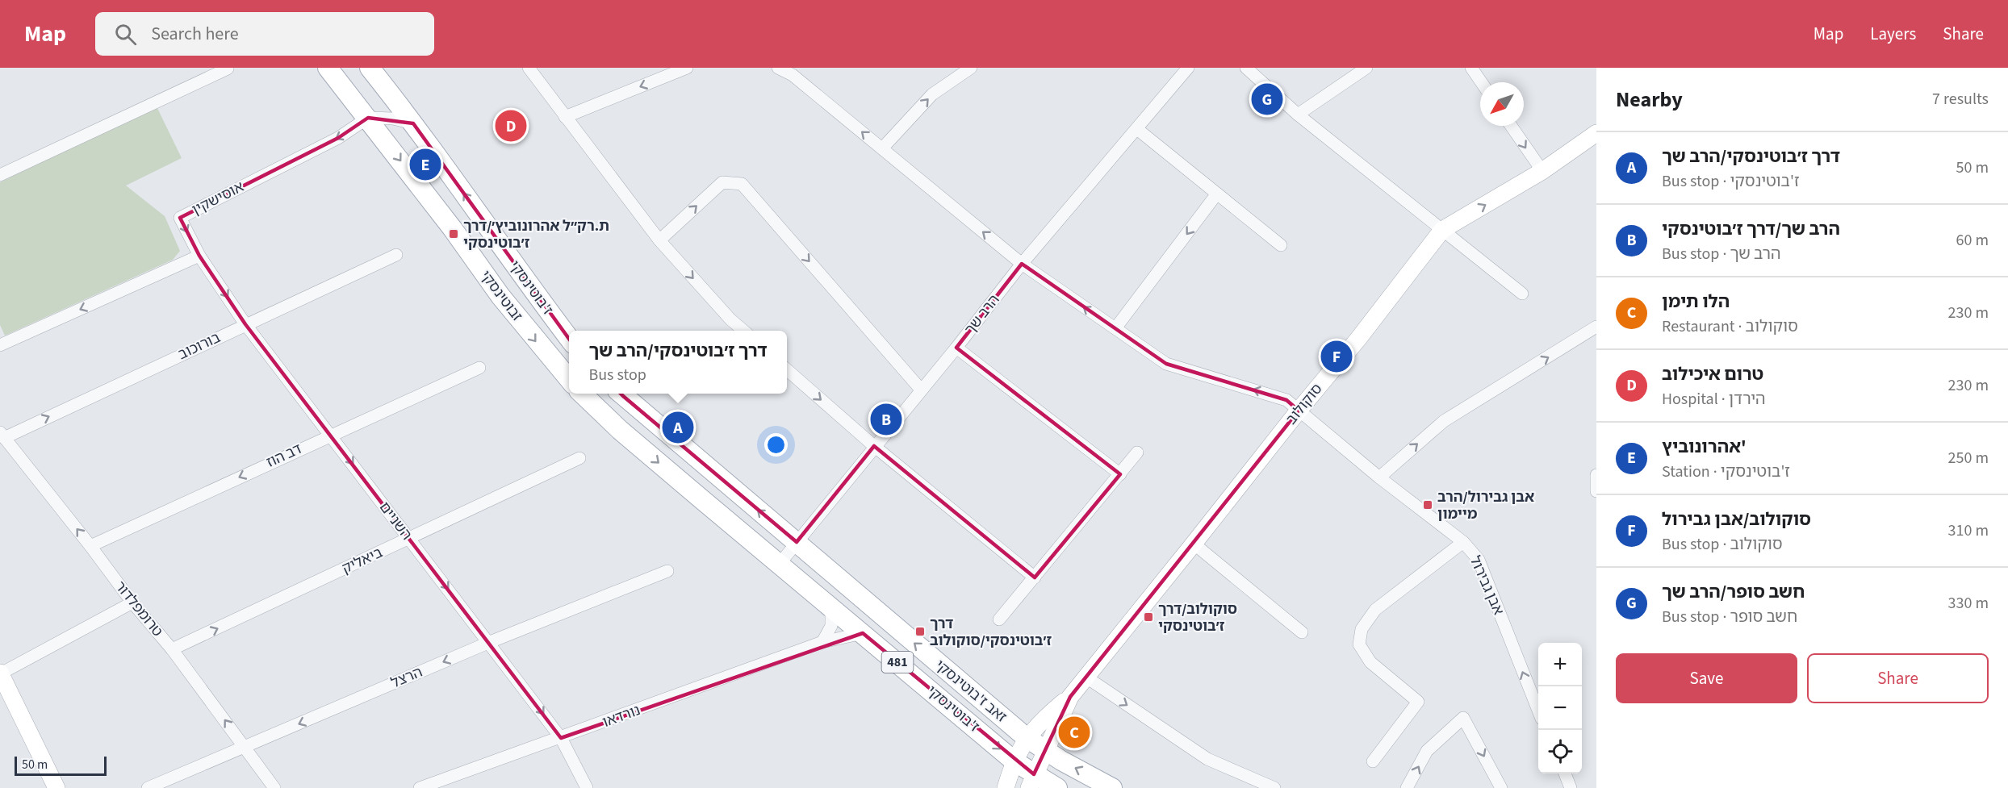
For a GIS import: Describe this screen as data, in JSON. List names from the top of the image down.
{
  "streets": {
    "main road": [
      "ז'בוטינסקי",
      "זבוטינסקי",
      "481",
      "זאב ז'בוטינסקי"
    ],
    "street": [
      "אוסישקין",
      "הרב שך",
      "בורוכוב",
      "סוקולוב",
      "דב הוז",
      "השניים",
      "ביאליק",
      "אבן גבירול",
      "טרומפלדור",
      "הרצל",
      "נורדאו"
    ]
  },
  "crossings": [
    ["אוסישקין", "זבוטינסקי"],
    ["אוסישקין", "השניים"],
    ["ז'בוטינסקי", "הרב שך"],
    ["ז'בוטינסקי", "481"],
    ["ז'בוטינסקי", "נורדאו"],
    ["הרב שך", "אבן גבירול"],
    ["הרב שך", "481"],
    ["הרב שך", "זאב ז'בוטינסקי"],
    ["בורוכוב", "השניים"],
    ["בורוכוב", "טרומפלדור"],
    ["סוקולוב", "אבן גבירול"],
    ["סוקולוב", "481"],
    ["סוקולוב", "זאב ז'בוטינסקי"],
    ["דב הוז", "השניים"],
    ["דב הוז", "טרומפלדור"],
    ["השניים", "ביאליק"],
    ["השניים", "הרצל"],
    ["השניים", "נורדאו"],
    ["ביאליק", "טרומפלדור"],
    ["טרומפלדור", "הרצל"],
    ["481", "זאב ז'בוטינסקי"]
  ],
  "one_way": [
    "זבוטינסקי",
    "דב הוז",
    "השניים",
    "ביאליק",
    "אבן גבירול",
    "טרומפלדור",
    "הרצל",
    "זאב ז'בוטינסקי"
  ],
  "places": {
    "transit": [
      "ת.רק״ל אהרונוביץ׳/דרך ז׳בוטינסקי",
      "אבן גבירול/הרב מיימון",
      "סוקולוב/דרך ז׳בוטינסקי",
      "דרך ז׳בוטינסקי/סוקולוב"
    ]
  },
  "scale_bar": "50 m",
  "north": "bottom left",
  "page": {
    "header": "Map",
    "search": "Search here",
    "nav": ["Map", "Layers", "Share"],
    "heading": ["Nearby", "7 results"],
    "pins": [
      "G",
      "D",
      "E",
      "F",
      "B",
      "A",
      "C"
    ],
    "list": [
      {
        "mark": "A",
        "name": "דרך ז׳בוטינסקי/הרב שך",
        "note": "Bus stop · ז'בוטינסקי",
        "value": "50 m"
      },
      {
        "mark": "B",
        "name": "הרב שך/דרך ז׳בוטינסקי",
        "note": "Bus stop · הרב שך",
        "value": "60 m"
      },
      {
        "mark": "C",
        "name": "הלו תימן",
        "note": "Restaurant · סוקולוב",
        "value": "230 m"
      },
      {
        "mark": "D",
        "name": "טרום איכילוב",
        "note": "Hospital · הירדן",
        "value": "230 m"
      },
      {
        "mark": "E",
        "name": "אהרונוביץ'",
        "note": "Station · ז'בוטינסקי",
        "value": "250 m"
      },
      {
        "mark": "F",
        "name": "סוקולוב/אבן גבירול",
        "note": "Bus stop · סוקולוב",
        "value": "310 m"
      },
      {
        "mark": "G",
        "name": "חשב סופר/הרב שך",
        "note": "Bus stop · חשב סופר",
        "value": "330 m"
      }
    ],
    "popup": ["דרך ז׳בוטינסקי/הרב שך", "Bus stop"],
    "buttons": ["Save", "Share"],
    "map_buttons": ["+", "−"],
    "scale": "50 m"
  }
}
